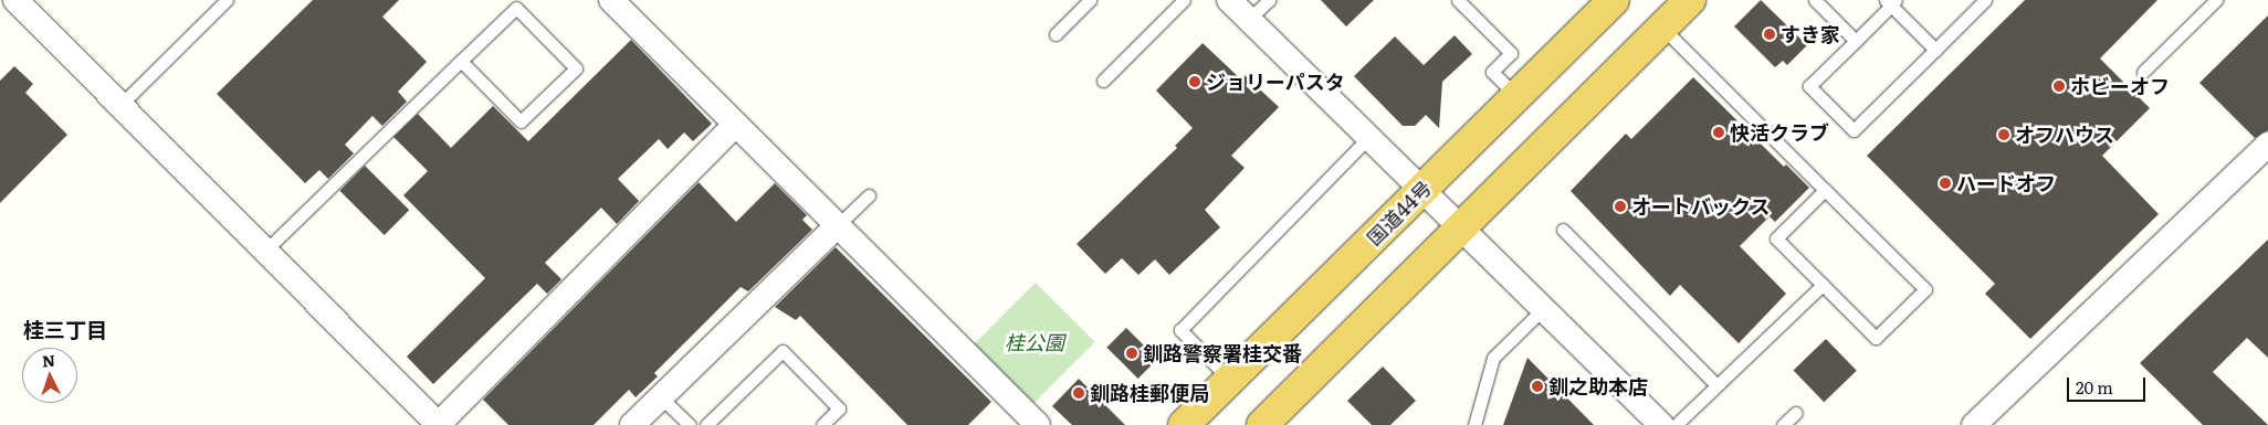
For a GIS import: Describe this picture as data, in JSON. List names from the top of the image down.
{
  "streets": {
    "highway": ["国道44号"]
  },
  "districts": ["桂三丁目"],
  "parks": ["桂公園"],
  "places": [
    "すき家",
    "ジョリーパスタ",
    "ホビーオフ",
    "快活クラブ",
    "オフハウス",
    "ハードオフ",
    "オートバックス",
    "釧路警察署桂交番",
    "釧之助本店",
    "釧路桂郵便局"
  ],
  "scale_bar": "20 m",
  "north": "top"
}
